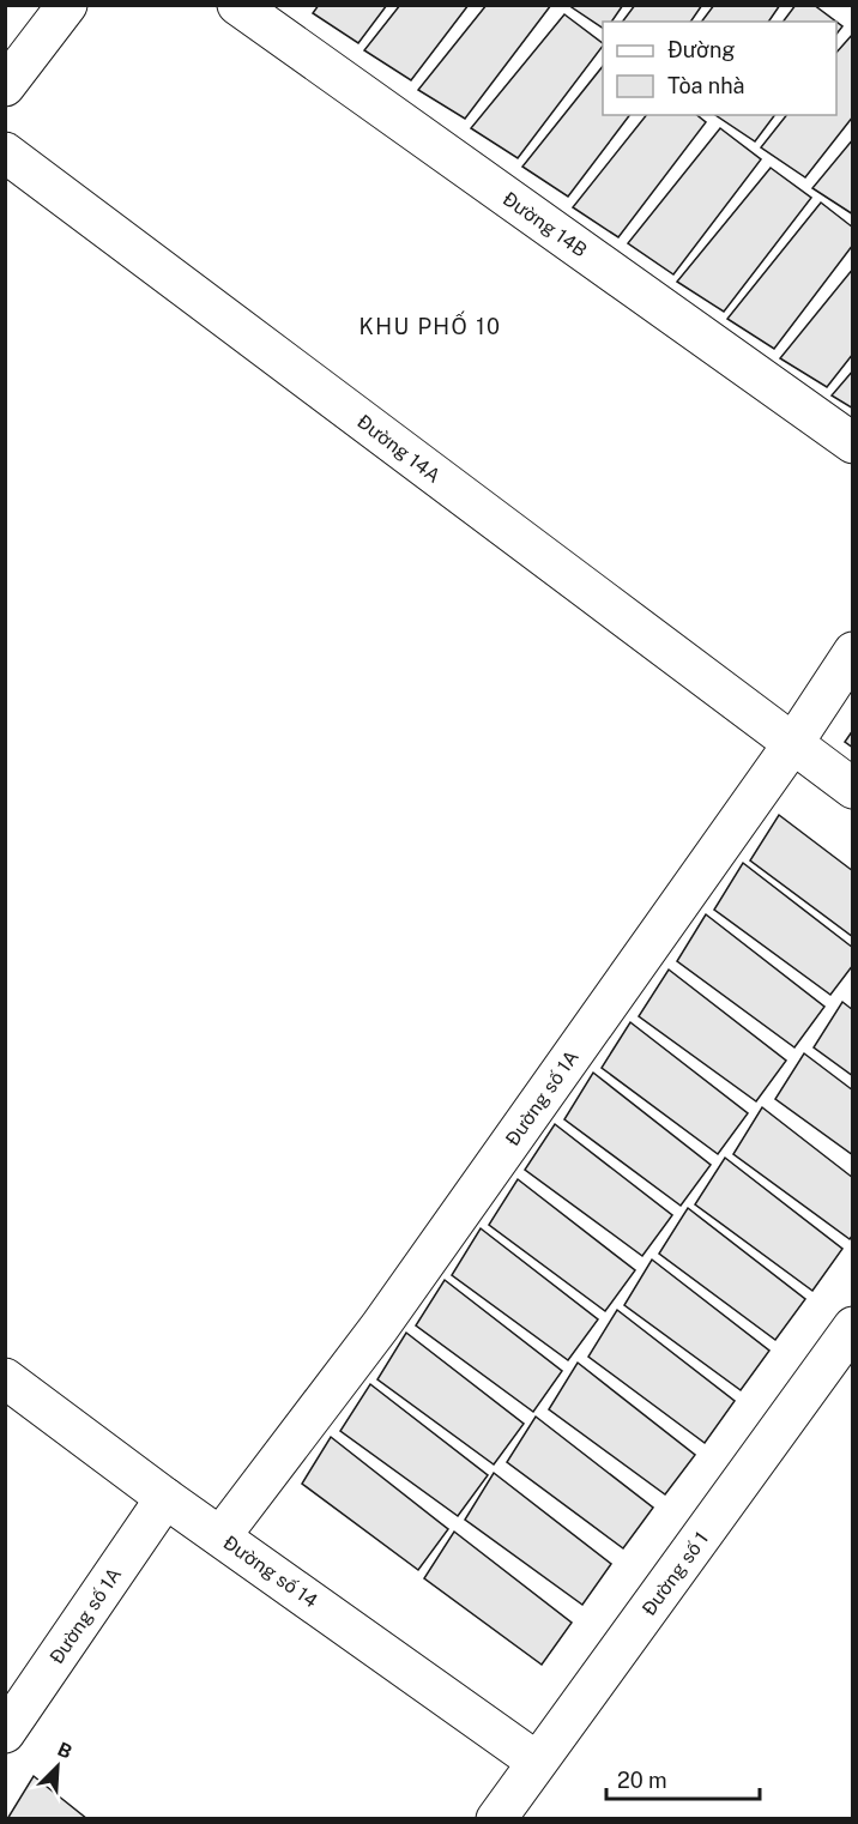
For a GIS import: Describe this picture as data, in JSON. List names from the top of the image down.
{
  "streets": {
    "street": [
      "Đường 14B",
      "Đường 14A",
      "Đường số 1A",
      "Đường số 14",
      "Đường số 1"
    ]
  },
  "crossings": [
    ["Đường 14A", "Đường số 1A"],
    ["Đường số 1A", "Đường số 14"],
    ["Đường số 14", "Đường số 1"]
  ],
  "districts": ["KHU PHỐ 10"],
  "legend": ["Đường", "Tòa nhà"],
  "scale_bar": "20 m",
  "north": "top right"
}
